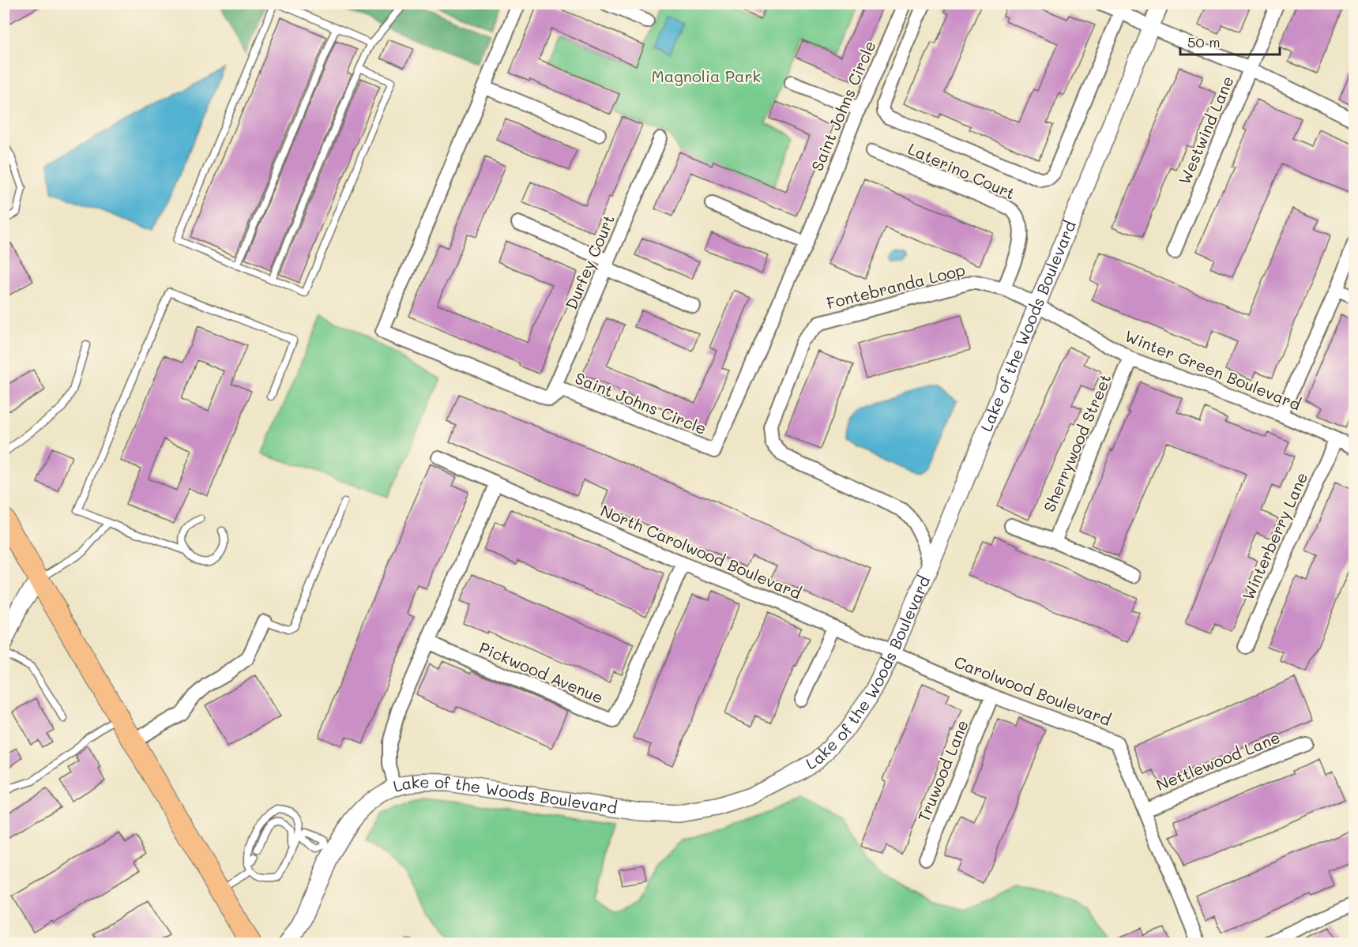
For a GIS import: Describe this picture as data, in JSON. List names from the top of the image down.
{
  "streets": {
    "street": [
      "Saint Johns Circle",
      "Westwind Lane",
      "Laterino Court",
      "Durfey Court",
      "Fontebranda Loop",
      "Lake of the Woods Boulevard",
      "Winter Green Boulevard",
      "Sherrywood Street",
      "Winterberry Lane",
      "North Carolwood Boulevard",
      "Pickwood Avenue",
      "Carolwood Boulevard",
      "Nettlewood Lane",
      "Truwood Lane"
    ]
  },
  "crossings": [
    ["Saint Johns Circle", "Durfey Court"],
    ["Westwind Lane", "Lake of the Woods Boulevard"],
    ["Laterino Court", "Fontebranda Loop"],
    ["Fontebranda Loop", "Lake of the Woods Boulevard"],
    ["Fontebranda Loop", "Winter Green Boulevard"],
    ["Lake of the Woods Boulevard", "Winter Green Boulevard"],
    ["Lake of the Woods Boulevard", "North Carolwood Boulevard"],
    ["Lake of the Woods Boulevard", "Carolwood Boulevard"],
    ["Winter Green Boulevard", "Sherrywood Street"],
    ["Winter Green Boulevard", "Winterberry Lane"],
    ["North Carolwood Boulevard", "Pickwood Avenue"],
    ["North Carolwood Boulevard", "Carolwood Boulevard"],
    ["Carolwood Boulevard", "Nettlewood Lane"],
    ["Carolwood Boulevard", "Truwood Lane"]
  ],
  "parks": ["Magnolia Park"],
  "scale_bar": "50 m"
}
